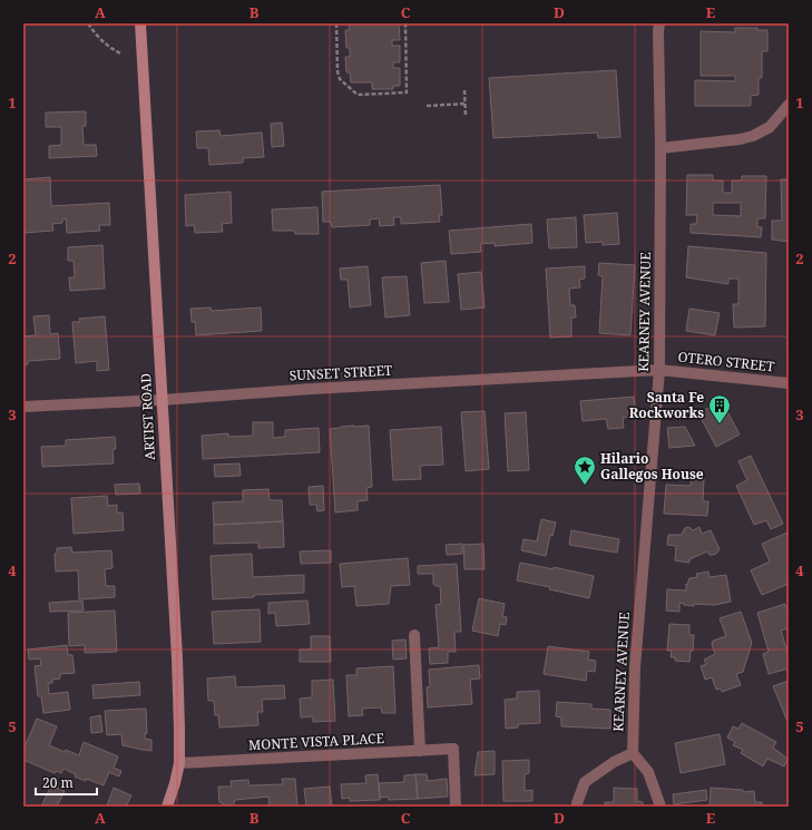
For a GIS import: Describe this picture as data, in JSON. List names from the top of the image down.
{
  "streets": {
    "main road": ["ARTIST ROAD"],
    "street": [
      "KEARNEY AVENUE",
      "OTERO STREET",
      "SUNSET STREET",
      "MONTE VISTA PLACE"
    ]
  },
  "crossings": [
    ["KEARNEY AVENUE", "OTERO STREET"],
    ["KEARNEY AVENUE", "SUNSET STREET"],
    ["OTERO STREET", "SUNSET STREET"],
    ["SUNSET STREET", "ARTIST ROAD"],
    ["ARTIST ROAD", "MONTE VISTA PLACE"]
  ],
  "places": {
    "building": ["Santa Fe Rockworks"],
    "place": ["Hilario Gallegos House"]
  },
  "scale_bar": "20 m",
  "grid": {
    "columns": [
      "A",
      "B",
      "C",
      "D",
      "E"
    ],
    "rows": [
      "1",
      "2",
      "3",
      "4",
      "5"
    ]
  }
}
